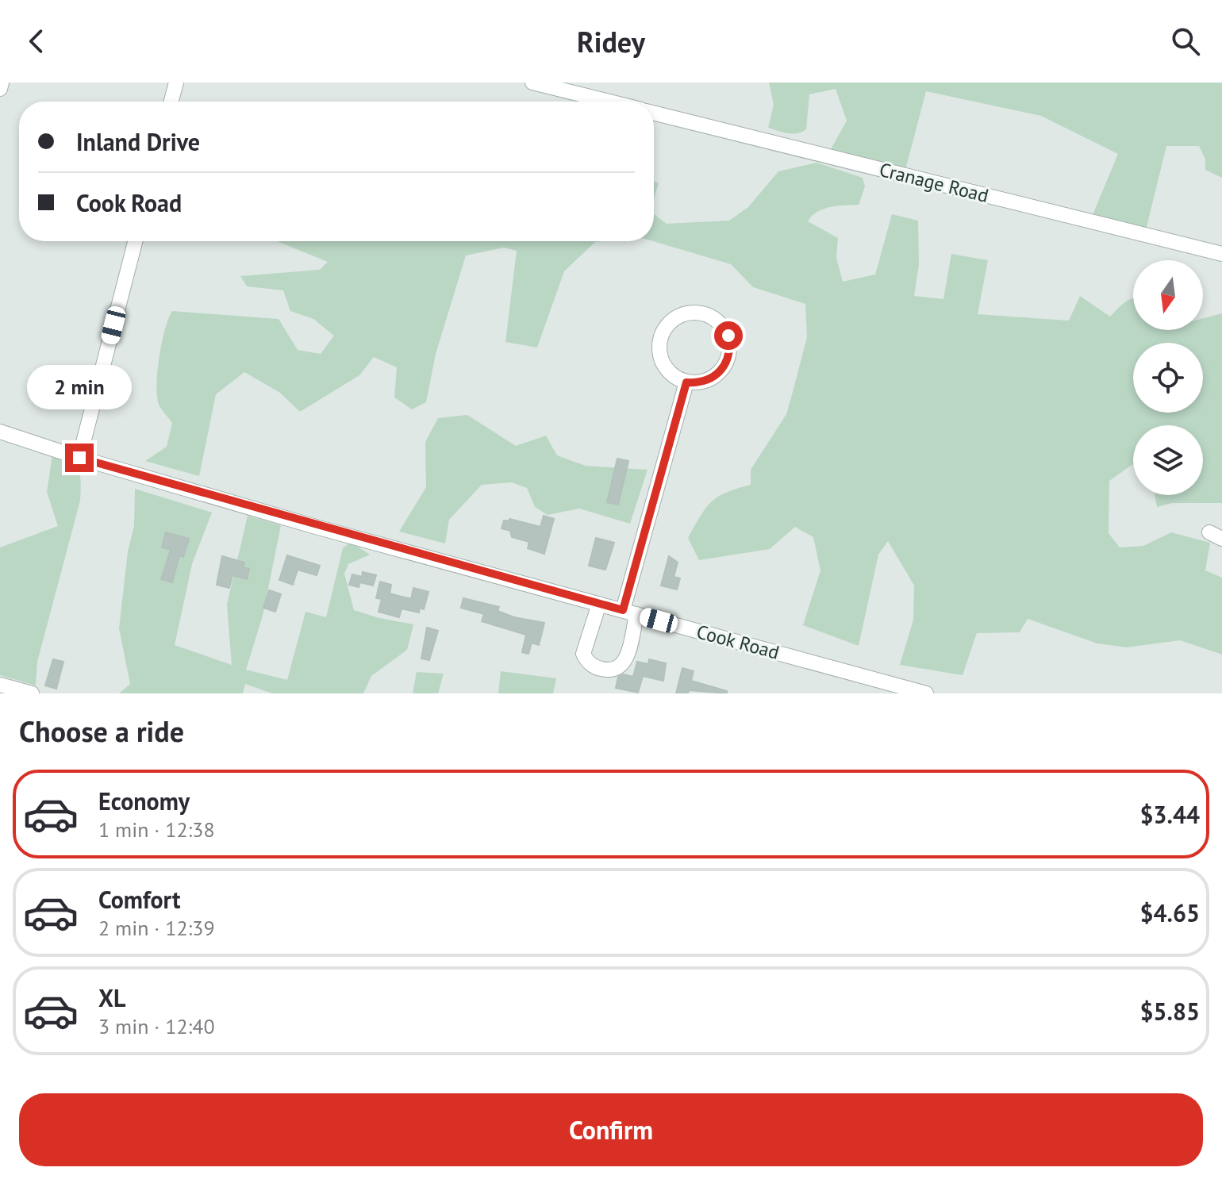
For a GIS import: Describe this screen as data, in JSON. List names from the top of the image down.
{
  "streets": {
    "street": ["Cranage Road", "Cook Road"]
  },
  "north": "bottom",
  "page": {
    "header": "Ridey",
    "banner": ["Inland Drive", "Cook Road"],
    "bubble": "2 min",
    "heading": "Choose a ride",
    "list": [
      {
        "name": "Economy",
        "note": "1 min · 12:38",
        "value": "$3.44"
      },
      {
        "name": "Comfort",
        "note": "2 min · 12:39",
        "value": "$4.65"
      },
      {
        "name": "XL",
        "note": "3 min · 12:40",
        "value": "$5.85"
      }
    ],
    "buttons": "Confirm"
  }
}
